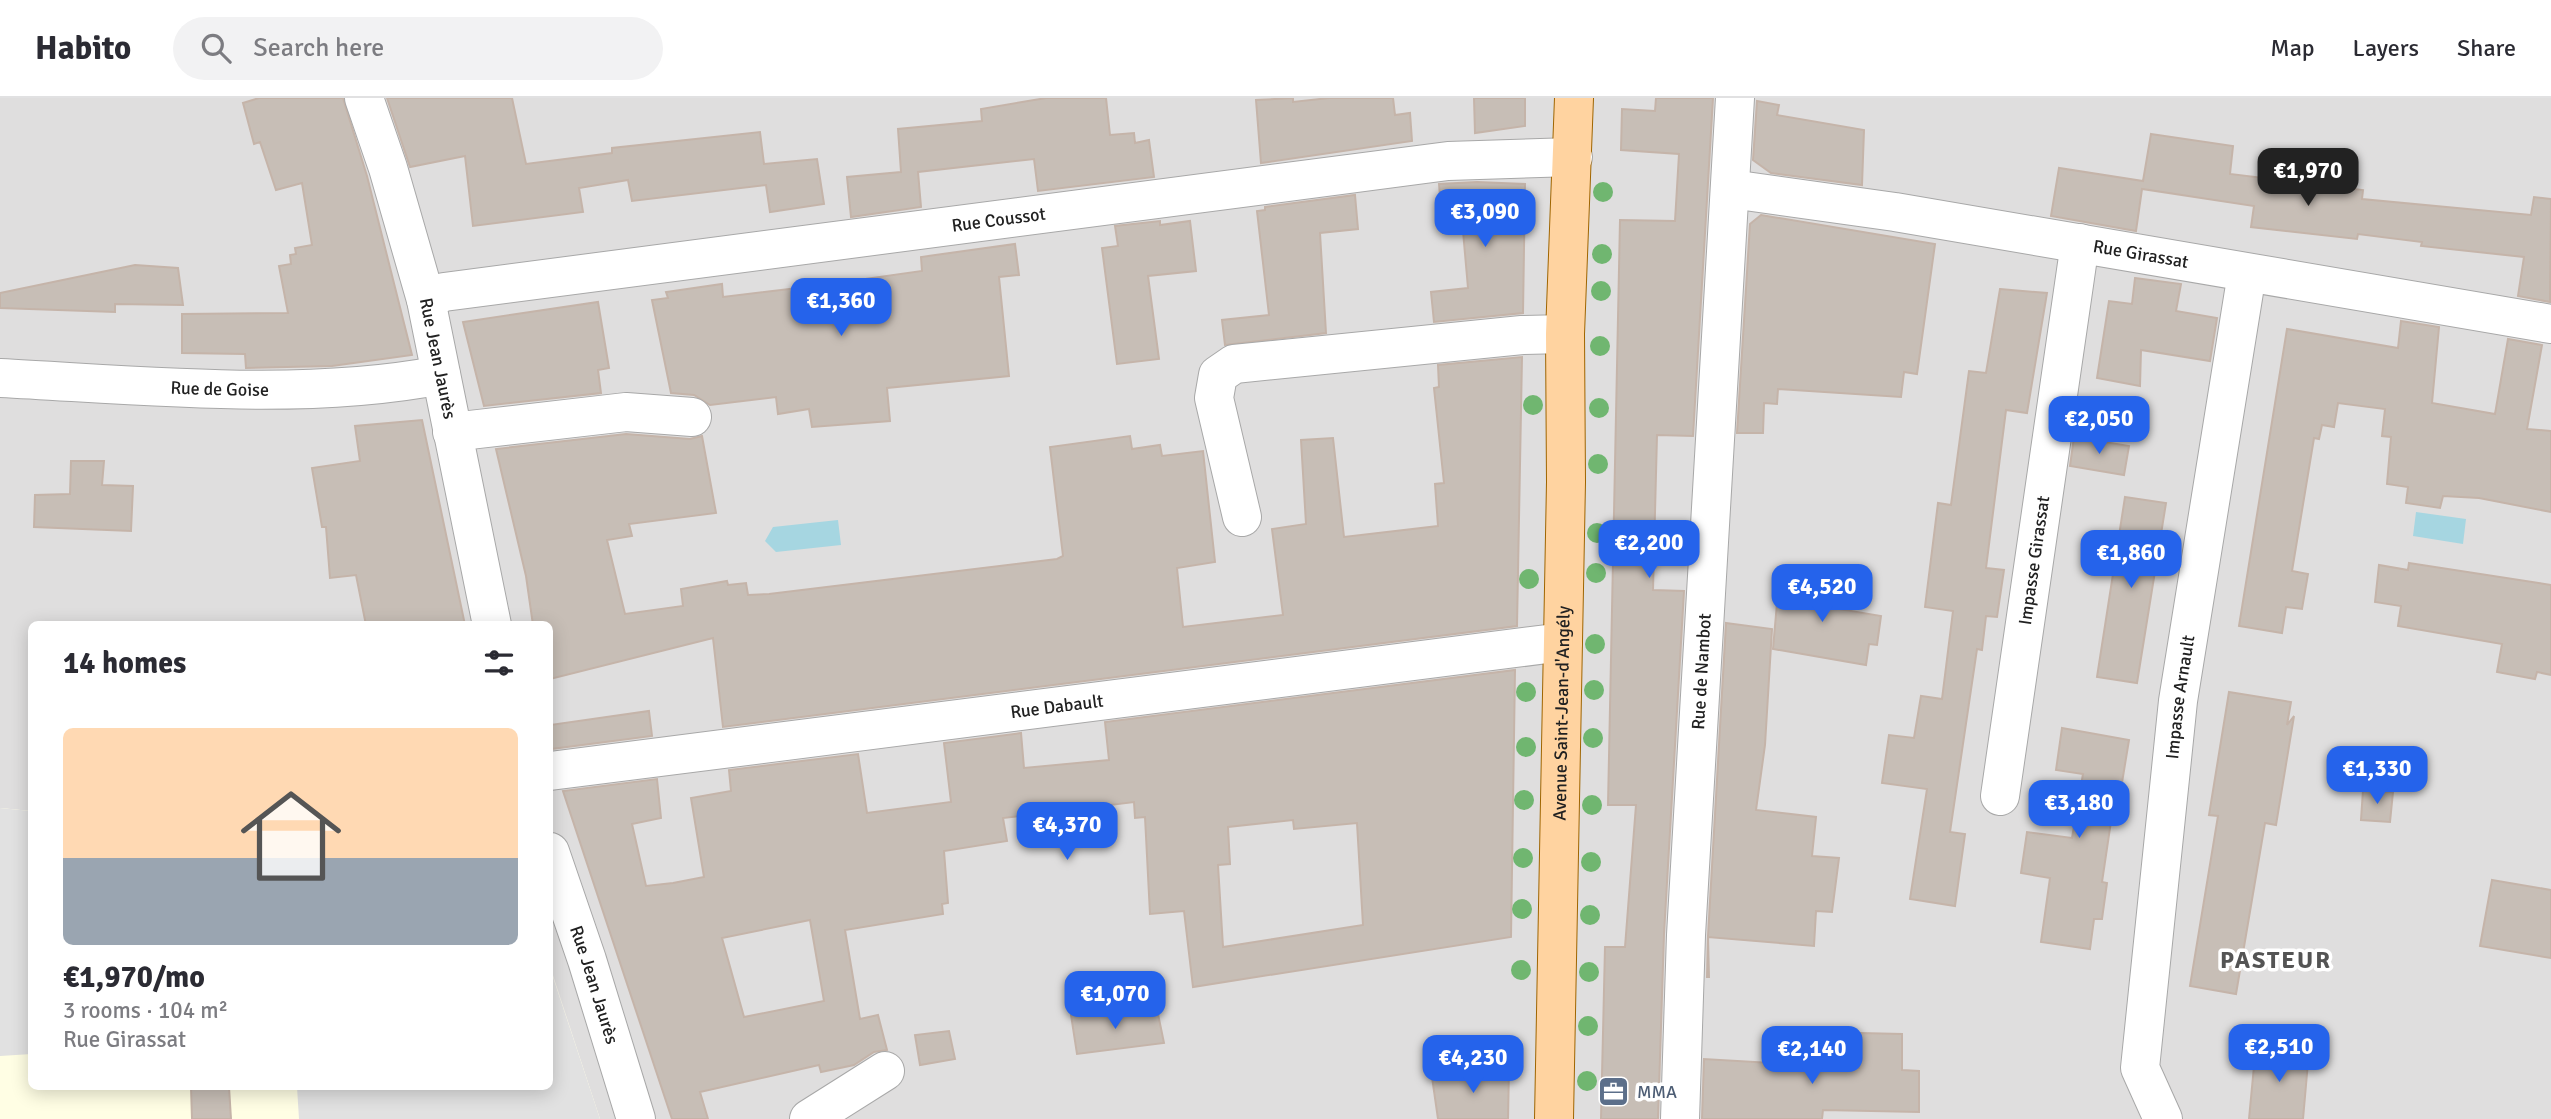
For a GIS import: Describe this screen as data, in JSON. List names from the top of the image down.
{
  "streets": {
    "main road": ["Avenue Saint-Jean-d'Angély"],
    "street": [
      "Rue Coussot",
      "Rue Girassat",
      "Rue Jean Jaurès",
      "Rue de Goise",
      "Impasse Girassat",
      "Rue de Nambot",
      "Impasse Arnault",
      "Rue Dabault"
    ]
  },
  "crossings": [
    ["Rue Coussot", "Rue Jean Jaurès"],
    ["Rue Coussot", "Avenue Saint-Jean-d'Angély"],
    ["Rue Girassat", "Impasse Girassat"],
    ["Rue Girassat", "Rue de Nambot"],
    ["Rue Girassat", "Impasse Arnault"],
    ["Rue Jean Jaurès", "Rue de Goise"],
    ["Rue Dabault", "Avenue Saint-Jean-d'Angély"]
  ],
  "districts": ["PASTEUR"],
  "places": {
    "office": ["MMA"]
  },
  "page": {
    "header": "Habito",
    "search": "Search here",
    "nav": ["Map", "Layers", "Share"],
    "price": [
      "€1,970",
      "€3,090",
      "€1,360",
      "€2,050",
      "€2,200",
      "€1,860",
      "€4,520",
      "€1,330",
      "€3,180",
      "€4,370",
      "€1,070",
      "€2,510",
      "€2,140",
      "€4,230"
    ],
    "heading": "14 homes",
    "list": [
      {
        "name": "€1,970/mo",
        "note": "3 rooms · 104 m² · Rue Girassat"
      }
    ]
  }
}
